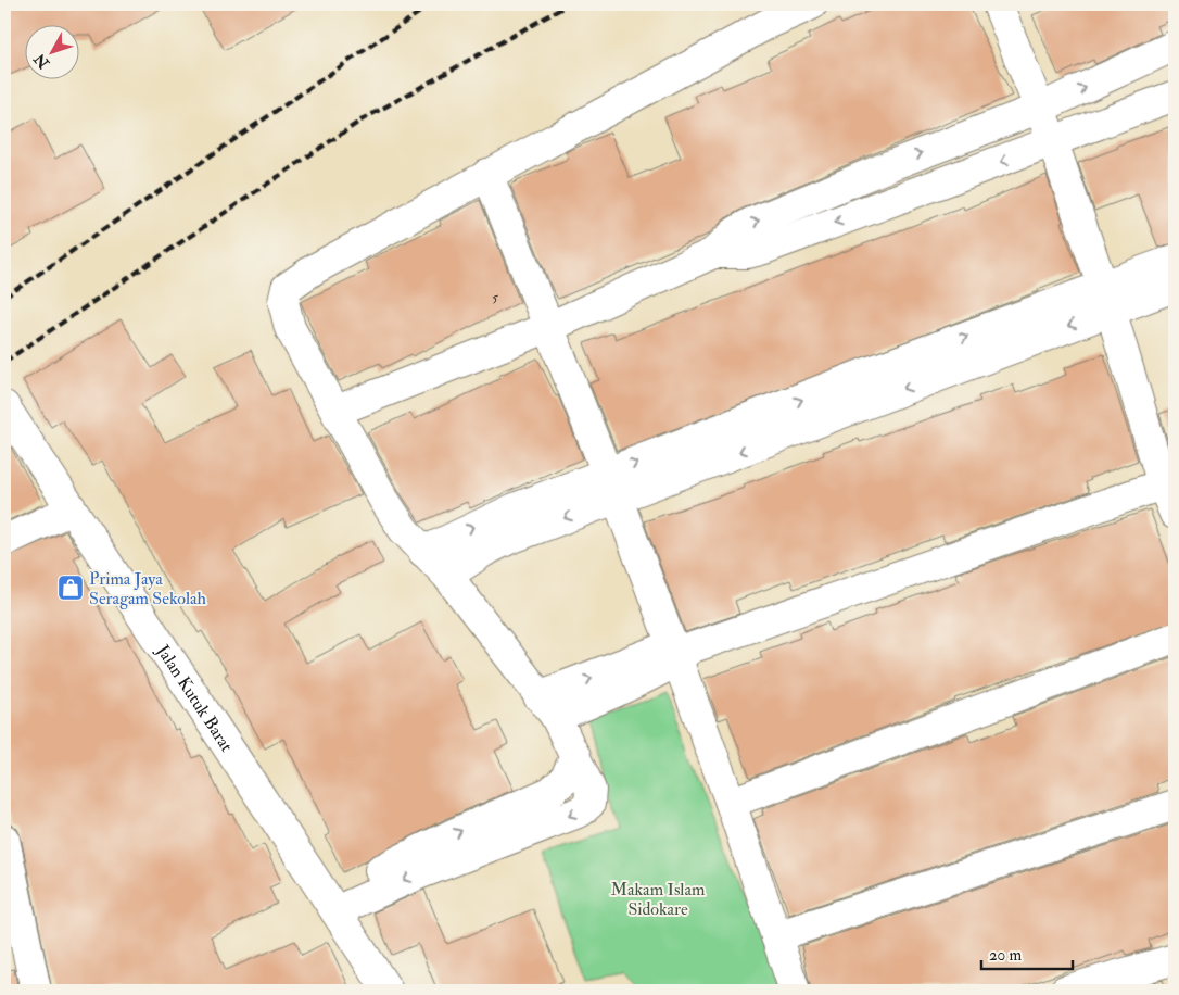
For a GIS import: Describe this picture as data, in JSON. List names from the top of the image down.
{
  "streets": {
    "street": ["Jalan Kutuk Barat"]
  },
  "parks": ["Makam Islam Sidokare"],
  "places": {
    "shop": ["Prima Jaya Seragam Sekolah"]
  },
  "house_numbers": ["5"],
  "scale_bar": "20 m",
  "north": "bottom left"
}
